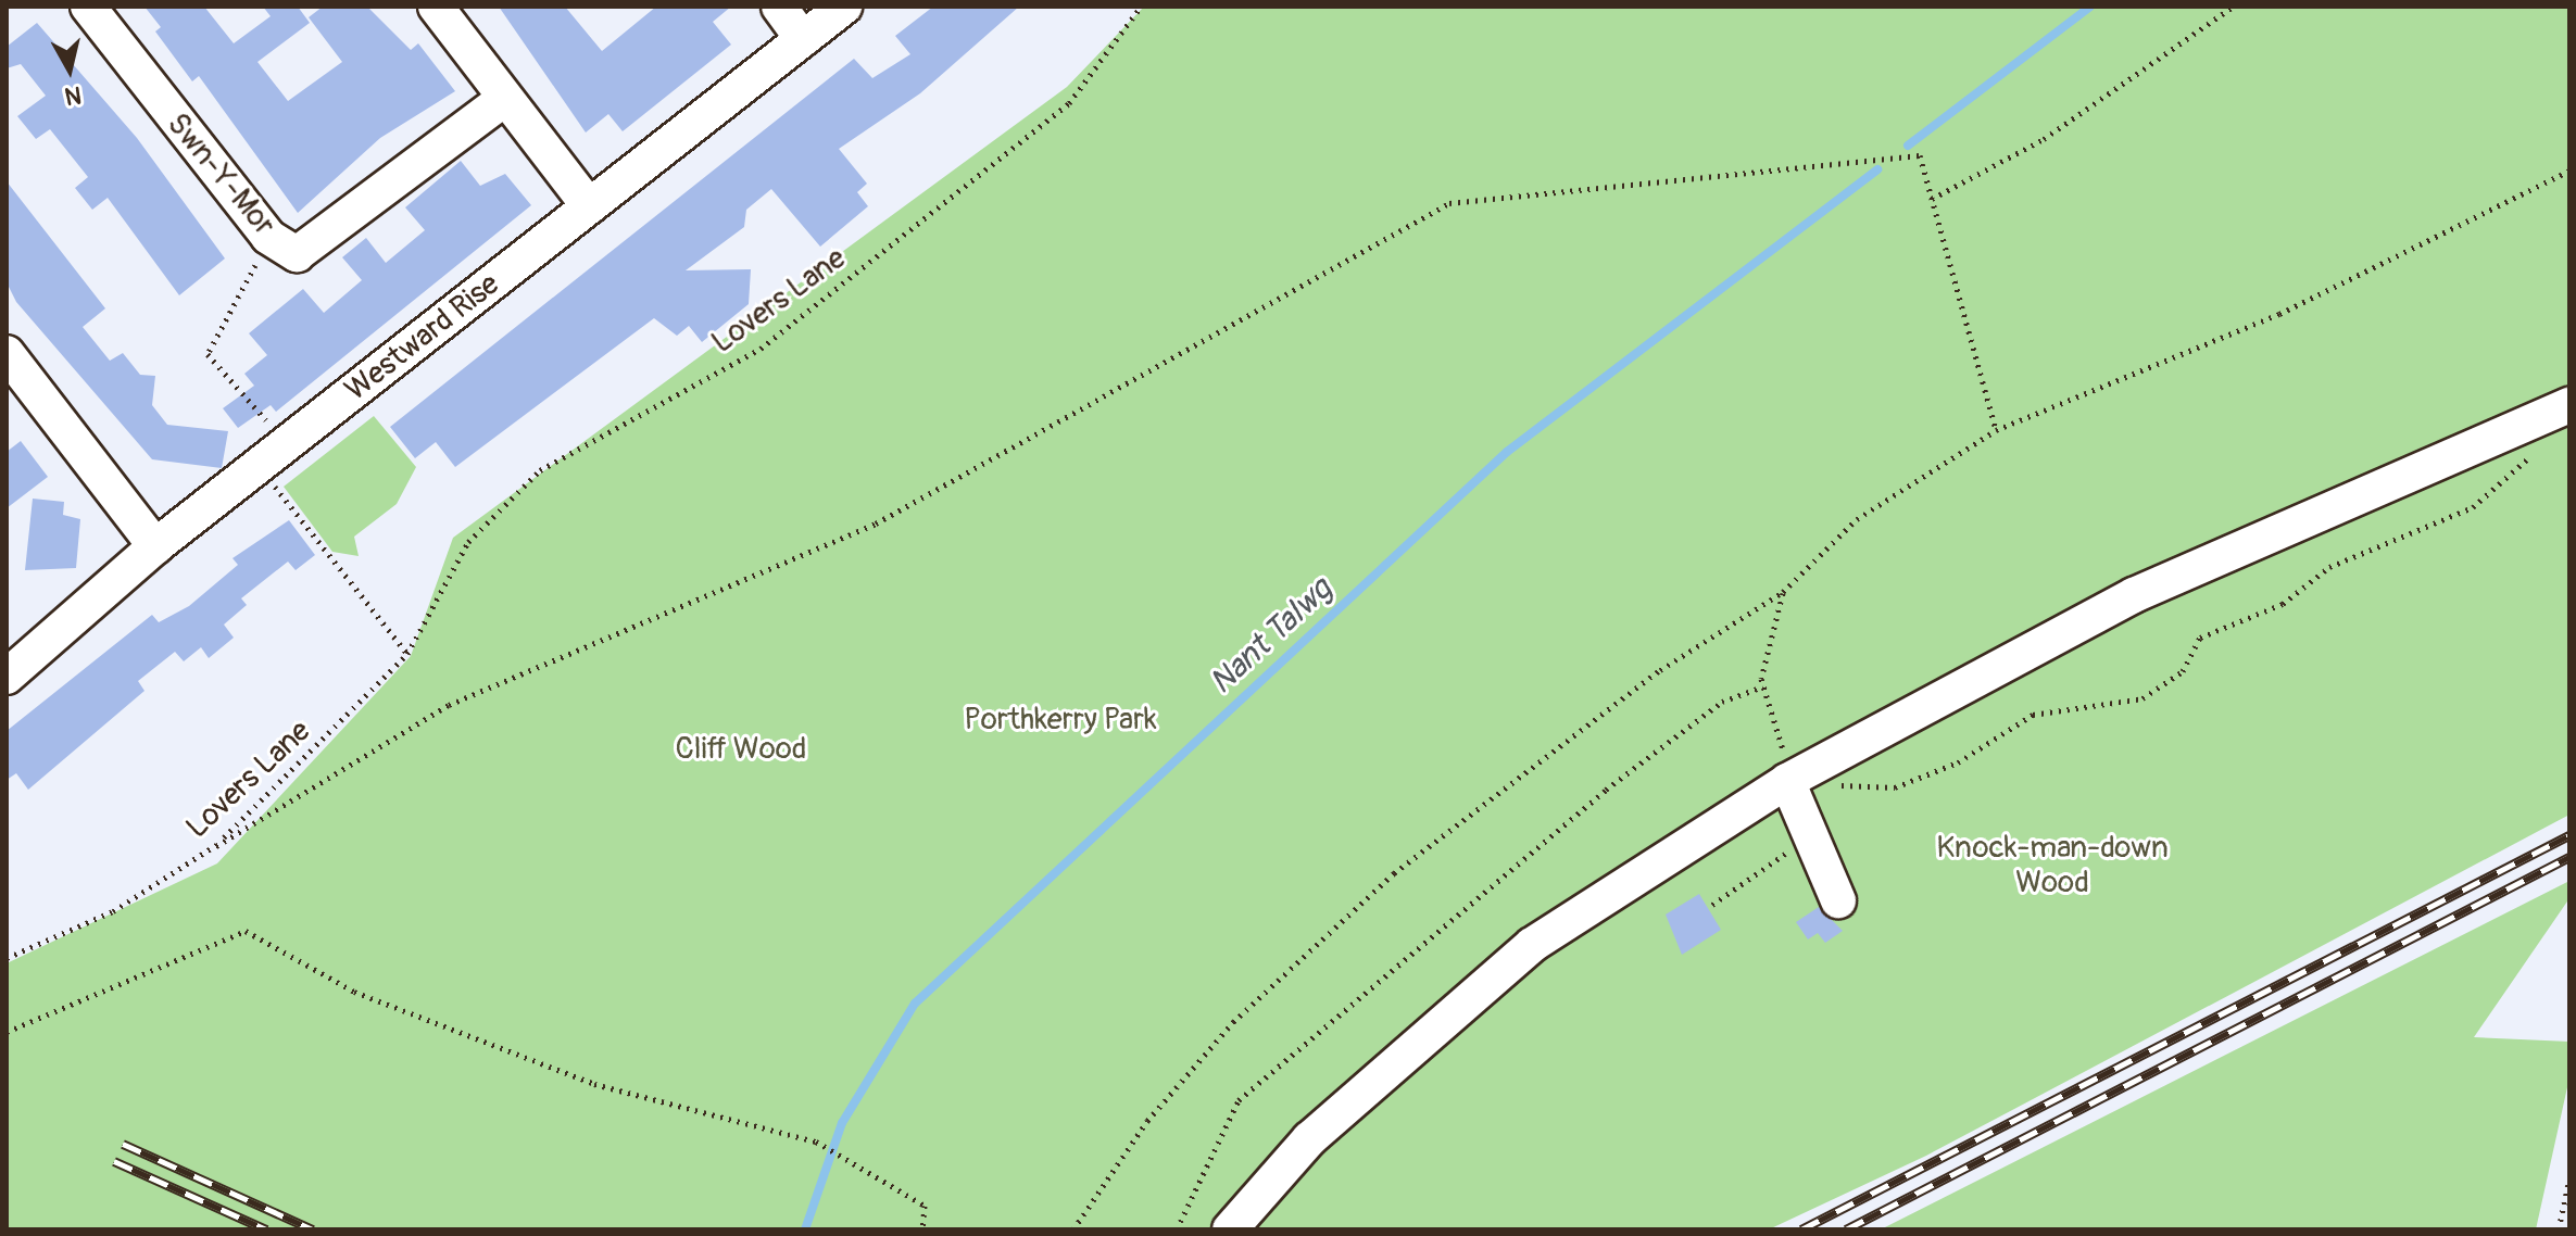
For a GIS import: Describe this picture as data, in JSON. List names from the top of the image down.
{
  "streets": {
    "street": ["Swn-Y-Mor", "Westward Rise"],
    "path": ["Lovers Lane"]
  },
  "water": ["Nant Talwg"],
  "parks": ["Porthkerry Park", "Cliff Wood", "Knock-man-down Wood"],
  "north": "bottom"
}
